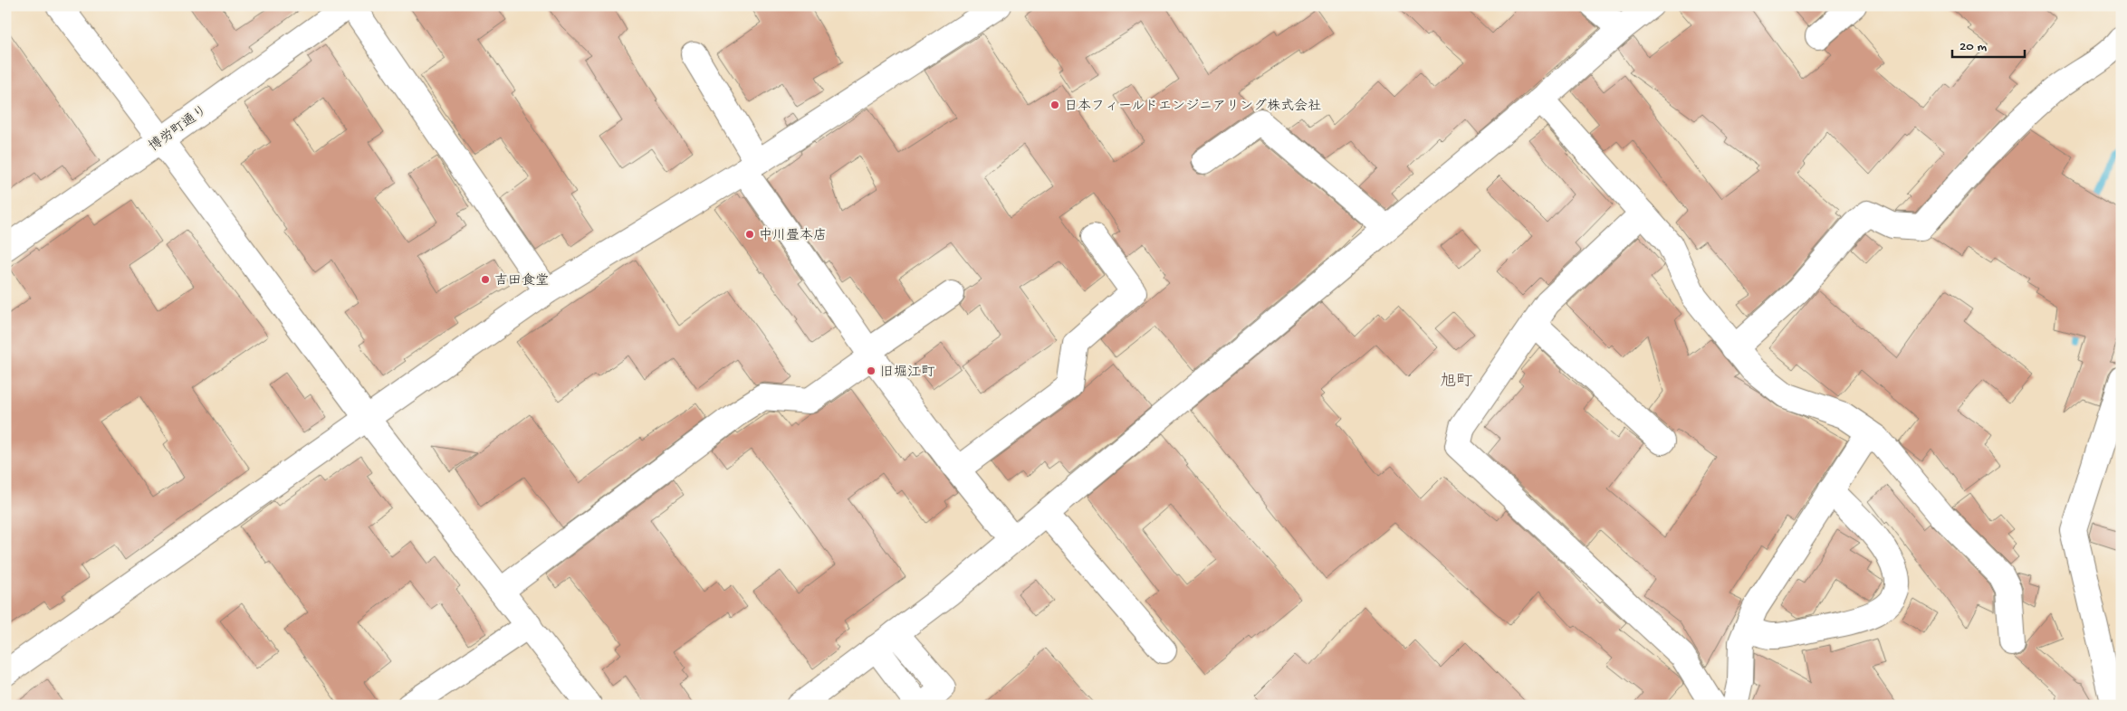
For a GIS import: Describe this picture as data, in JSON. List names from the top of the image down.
{
  "streets": {
    "street": ["博労町通り"]
  },
  "districts": ["旭町"],
  "places": [
    "日本フィールドエンジニアリング株式会社",
    "中川畳本店",
    "吉田食堂",
    "旧堀江町"
  ],
  "scale_bar": "20 m"
}
